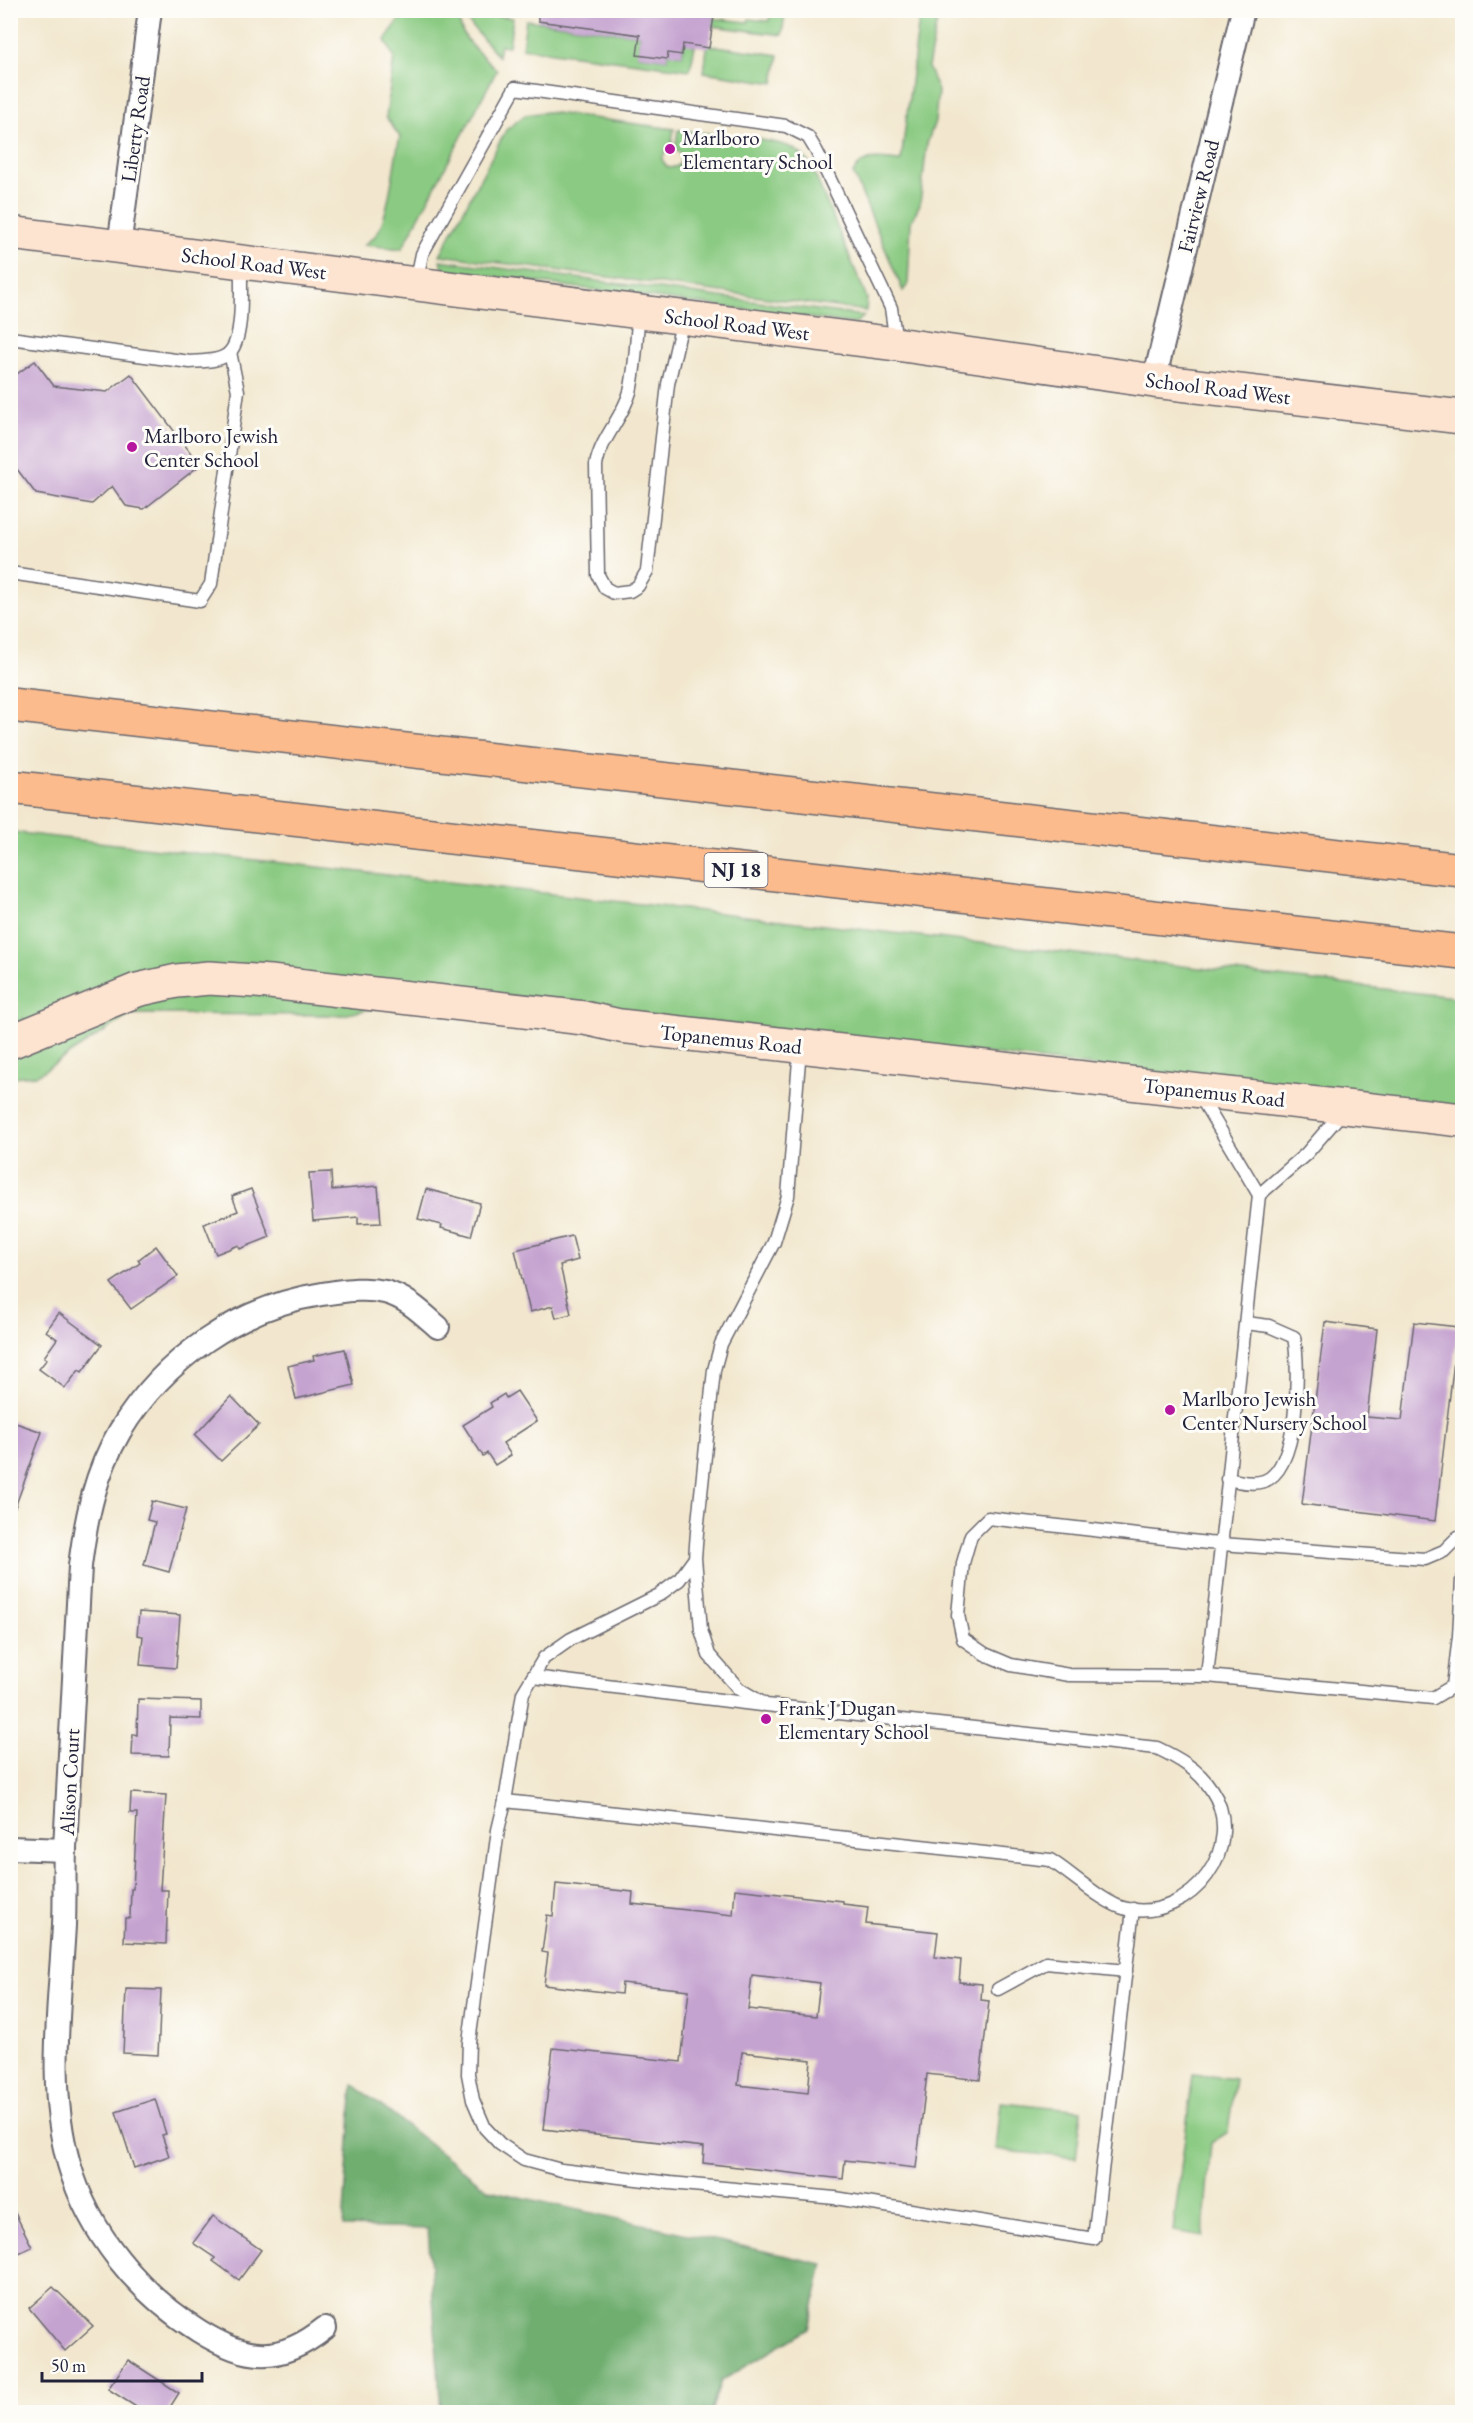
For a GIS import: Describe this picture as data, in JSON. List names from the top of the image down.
{
  "streets": {
    "highway": ["NJ 18"],
    "street": [
      "Liberty Road",
      "Fairview Road",
      "School Road West",
      "Topanemus Road",
      "Alison Court"
    ]
  },
  "crossings": [
    ["Liberty Road", "School Road West"],
    ["Fairview Road", "School Road West"]
  ],
  "places": [
    "Marlboro Elementary School",
    "Marlboro Jewish Center School",
    "Marlboro Jewish Center Nursery School",
    "Frank J Dugan Elementary School"
  ],
  "scale_bar": "50 m"
}
